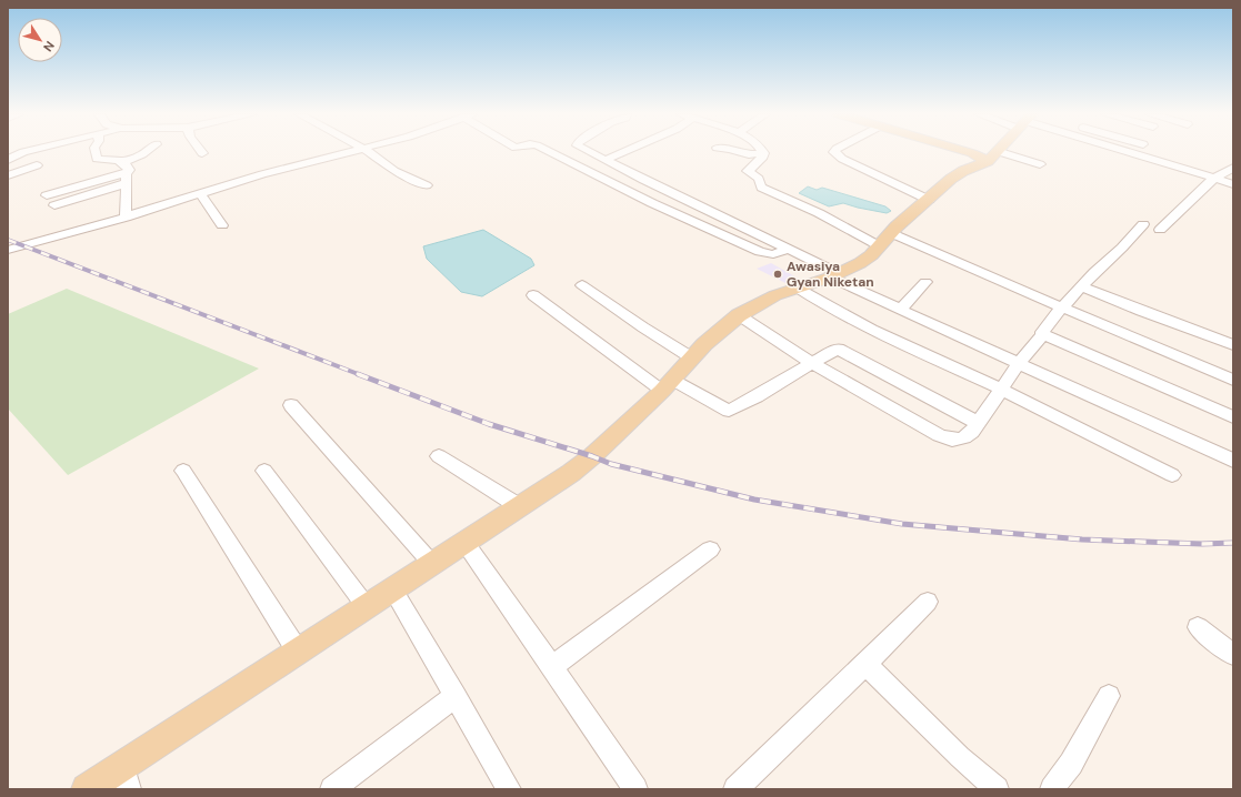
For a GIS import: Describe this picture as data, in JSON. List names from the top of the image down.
{
  "places": ["Awasiya Gyan Niketan"],
  "north": "bottom right"
}
